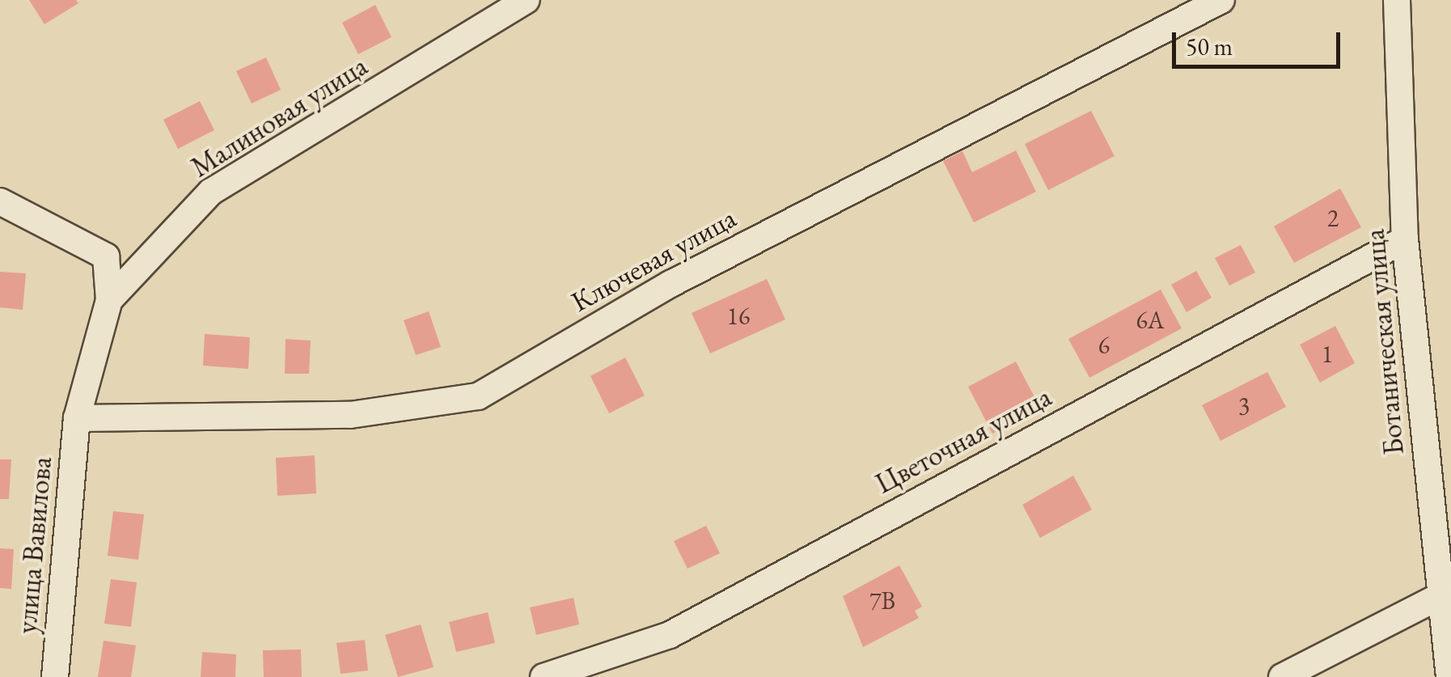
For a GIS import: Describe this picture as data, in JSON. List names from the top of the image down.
{
  "streets": {
    "street": [
      "Малиновая улица",
      "Ключевая улица",
      "Ботаническая улица",
      "Цветочная улица",
      "улица Вавилова"
    ]
  },
  "crossings": [
    ["Малиновая улица", "Ключевая улица"],
    ["Малиновая улица", "улица Вавилова"],
    ["Ключевая улица", "улица Вавилова"],
    ["Ботаническая улица", "Цветочная улица"]
  ],
  "house_numbers": [
    "2",
    "16",
    "6А",
    "6",
    "1",
    "3",
    "7В"
  ],
  "scale_bar": "50 m"
}
